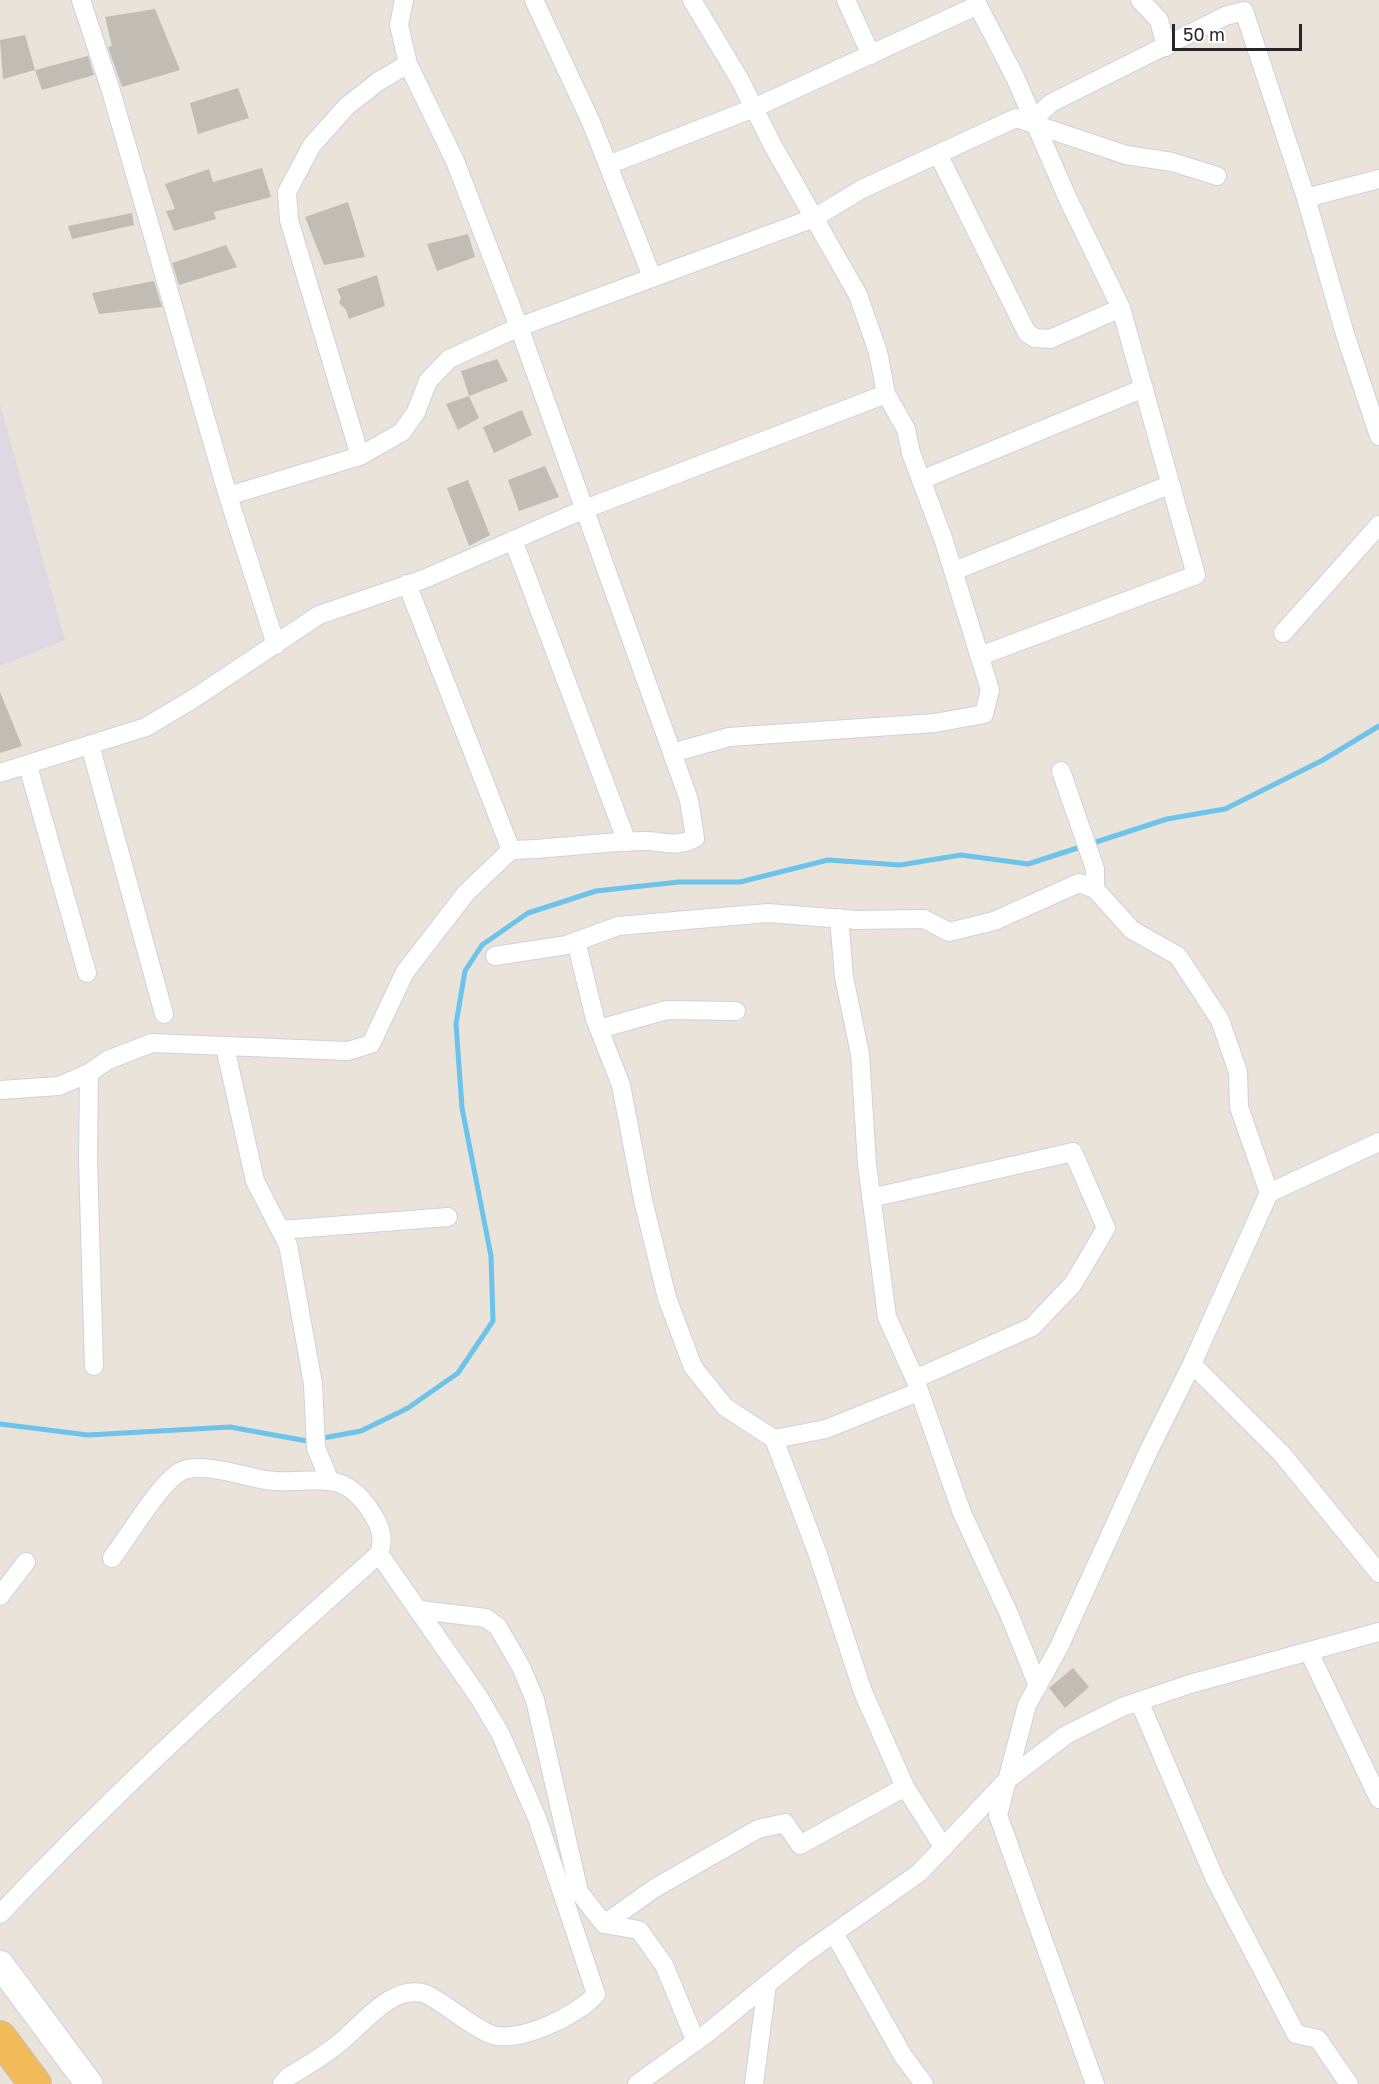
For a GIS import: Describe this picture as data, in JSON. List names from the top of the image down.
{
  "scale_bar": "50 m"
}
